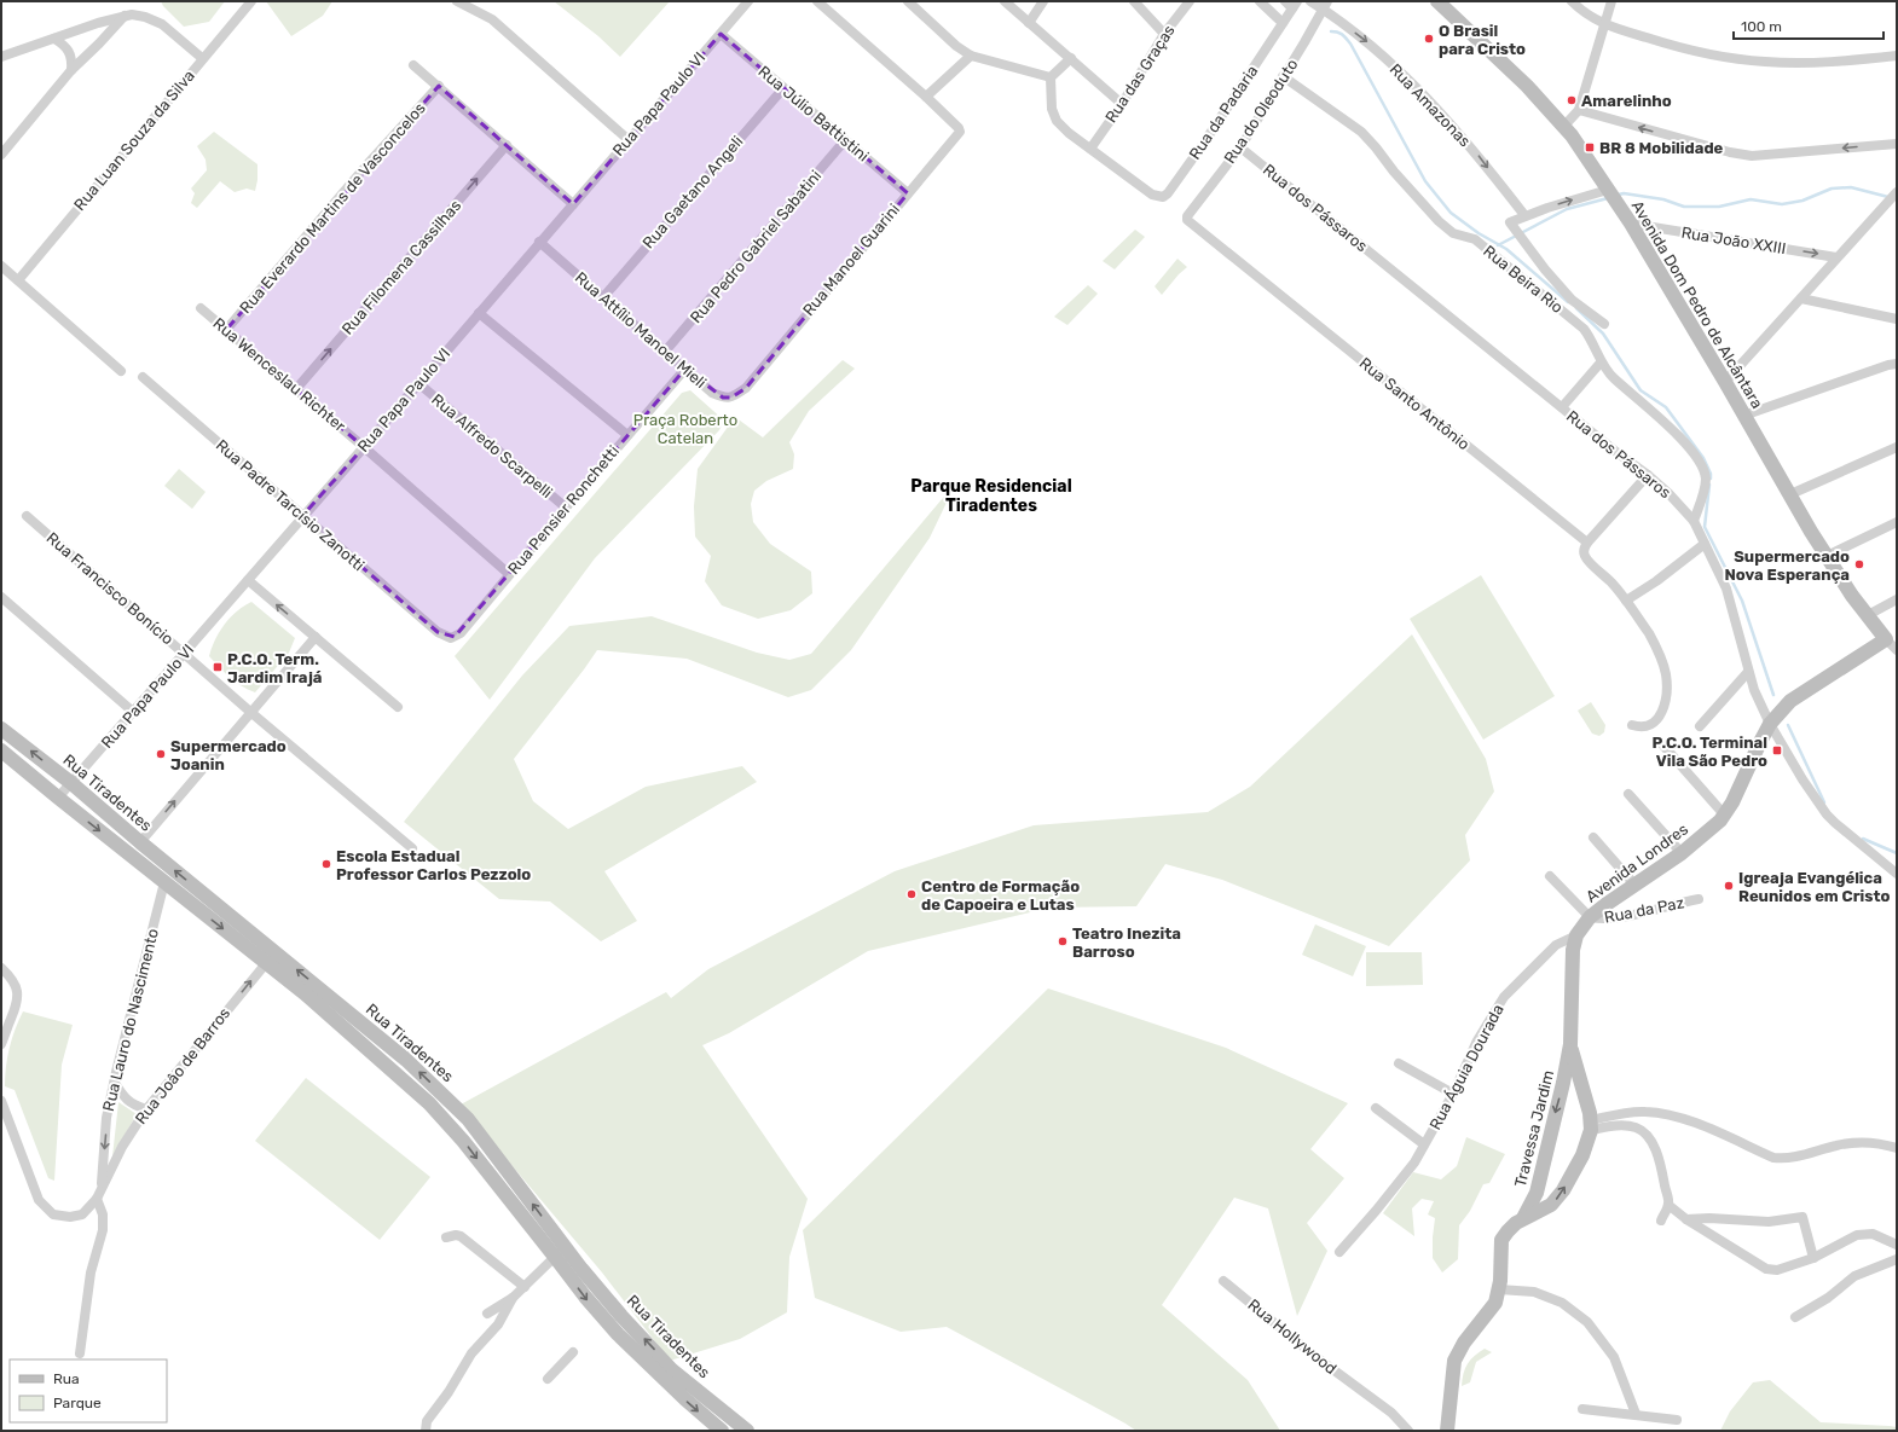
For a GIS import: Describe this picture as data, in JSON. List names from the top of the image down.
{
  "streets": {
    "street": [
      "Rua das Graças",
      "Rua Papa Paulo VI",
      "Rua Amazonas",
      "Rua do Oleoduto",
      "Rua da Padaria",
      "Rua Júlio Battistini",
      "Rua Luan Souza da Silva",
      "Rua Gaetano Angeli",
      "Rua Everardo Martins de Vasconcelos",
      "Rua dos Pássaros",
      "Rua João XXIII",
      "Rua Pedro Gabriel Sabatini",
      "Rua Manoel Guarini",
      "Rua Filomena Cassilhas",
      "Rua Beira Rio",
      "Avenida Dom Pedro de Alcântara",
      "Rua Attílio Manoel Mieli",
      "Rua Wenceslau Richter",
      "Rua Santo Antônio",
      "Rua Alfredo Scarpelli",
      "Rua Padre Tarcísio Zanotti",
      "Rua Pensier Ronchetti",
      "Rua Francisco Bonício",
      "Rua Tiradentes",
      "Avenida Londres",
      "Rua da Paz",
      "Rua Lauro do Nascimento",
      "Rua Joâo de Barros",
      "Rua Águia Dourada",
      "Travessa Jardim",
      "Rua Hollywood"
    ]
  },
  "crossings": [
    ["Rua das Graças", "Rua da Padaria"],
    ["Rua Papa Paulo VI", "Rua Júlio Battistini"],
    ["Rua Papa Paulo VI", "Rua Attílio Manoel Mieli"],
    ["Rua Papa Paulo VI", "Rua Wenceslau Richter"],
    ["Rua Papa Paulo VI", "Rua Alfredo Scarpelli"],
    ["Rua Papa Paulo VI", "Rua Padre Tarcísio Zanotti"],
    ["Rua Papa Paulo VI", "Rua Francisco Bonício"],
    ["Rua Papa Paulo VI", "Rua Tiradentes"],
    ["Rua Amazonas", "Rua do Oleoduto"],
    ["Rua do Oleoduto", "Rua dos Pássaros"],
    ["Rua do Oleoduto", "Rua Beira Rio"],
    ["Rua do Oleoduto", "Rua Santo Antônio"],
    ["Rua Júlio Battistini", "Rua Gaetano Angeli"],
    ["Rua Júlio Battistini", "Rua Pedro Gabriel Sabatini"],
    ["Rua Júlio Battistini", "Rua Manoel Guarini"],
    ["Rua Gaetano Angeli", "Rua Attílio Manoel Mieli"],
    ["Rua Everardo Martins de Vasconcelos", "Rua Wenceslau Richter"],
    ["Rua dos Pássaros", "Rua Beira Rio"],
    ["Rua dos Pássaros", "Avenida Londres"],
    ["Rua João XXIII", "Avenida Dom Pedro de Alcântara"],
    ["Rua Pedro Gabriel Sabatini", "Rua Attílio Manoel Mieli"],
    ["Rua Manoel Guarini", "Rua Attílio Manoel Mieli"],
    ["Rua Filomena Cassilhas", "Rua Wenceslau Richter"],
    ["Avenida Dom Pedro de Alcântara", "Avenida Londres"],
    ["Rua Attílio Manoel Mieli", "Rua Pensier Ronchetti"],
    ["Rua Wenceslau Richter", "Rua Pensier Ronchetti"],
    ["Rua Alfredo Scarpelli", "Rua Pensier Ronchetti"],
    ["Rua Padre Tarcísio Zanotti", "Rua Pensier Ronchetti"],
    ["Rua Tiradentes", "Rua Lauro do Nascimento"],
    ["Rua Tiradentes", "Rua Joâo de Barros"],
    ["Avenida Londres", "Rua da Paz"],
    ["Avenida Londres", "Rua Águia Dourada"],
    ["Avenida Londres", "Travessa Jardim"],
    ["Rua Lauro do Nascimento", "Rua Joâo de Barros"]
  ],
  "one_way": [
    "Rua Amazonas",
    "Rua João XXIII",
    "Rua Filomena Cassilhas",
    "Rua Joâo de Barros"
  ],
  "districts": ["Parque Residencial Tiradentes"],
  "parks": ["Praça Roberto Catelan"],
  "places": {
    "other": [
      "O Brasil para Cristo",
      "Amarelinho",
      "Supermercado Nova Esperança",
      "Supermercado Joanin",
      "Escola Estadual Professor Carlos Pezzolo",
      "Igreaja Evangélica Reunidos em Cristo",
      "Centro de Formação de Capoeira e Lutas",
      "Teatro Inezita Barroso"
    ],
    "transit": ["BR 8 Mobilidade", "P.C.O. Term. Jardim Irajá", "P.C.O. Terminal Vila São Pedro"]
  },
  "legend": ["Rua", "Parque"],
  "scale_bar": "100 m"
}
